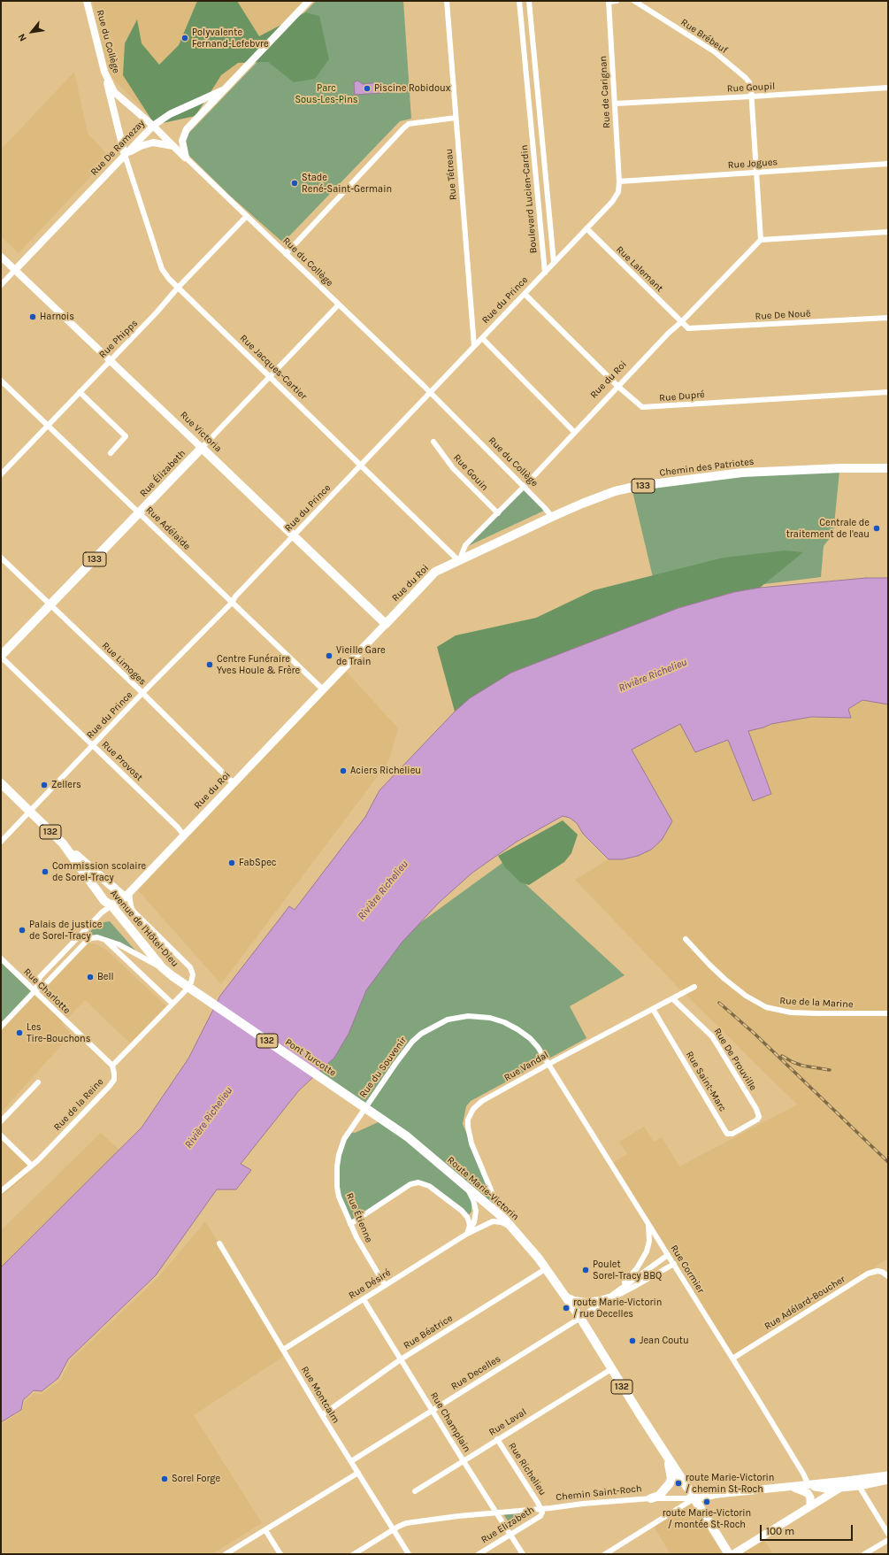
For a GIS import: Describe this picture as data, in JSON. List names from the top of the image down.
{
  "streets": {
    "main road": [
      "Rue du Roi",
      "Rue Victoria",
      "Chemin des Patriotes",
      "Rue Élizabeth",
      "133",
      "132",
      "Avenue de l'Hôtel-Dieu",
      "Pont Turcotte",
      "Route Marie-Victorin",
      "Chemin Saint-Roch"
    ],
    "street": [
      "Rue Brébeuf",
      "Rue du Collège",
      "Rue Goupil",
      "Rue de Carignan",
      "Rue De Ramezay",
      "Rue Jogues",
      "Rue Tétreau",
      "Boulevard Lucien-Cardin",
      "Rue Lalemant",
      "Rue du Prince",
      "Rue De Nouë",
      "Rue Phipps",
      "Rue Jacques-Cartier",
      "Rue Dupré",
      "Rue Gouin",
      "Rue Adélaïde",
      "Rue Limoges",
      "Rue Provost",
      "Rue Charlotte",
      "Rue de la Marine",
      "Rue De Prouville",
      "Rue Vandal",
      "Rue du Souvenir",
      "Rue Saint-Marc",
      "Rue de la Reine",
      "Rue Étienne",
      "Rue Cormier",
      "Rue Désiré",
      "Rue Adélard-Boucher",
      "Rue Béatrice",
      "Rue Decelles",
      "Rue Montcalm",
      "Rue Champlain",
      "Rue Laval",
      "Rue Richelieu",
      "Rue Elizabeth"
    ]
  },
  "crossings": [
    ["Rue Brébeuf", "Rue Goupil"],
    ["Rue Brébeuf", "Rue Jogues"],
    ["Rue Brébeuf", "Rue du Roi"],
    ["Rue du Collège", "Rue De Ramezay"],
    ["Rue du Collège", "Rue du Prince"],
    ["Rue du Collège", "Rue Phipps"],
    ["Rue du Collège", "Rue du Roi"],
    ["Rue du Collège", "Chemin des Patriotes"],
    ["Rue du Collège", "Rue Élizabeth"],
    ["Rue Goupil", "Rue de Carignan"],
    ["Rue de Carignan", "Rue Jogues"],
    ["Rue de Carignan", "Rue du Prince"],
    ["Rue De Ramezay", "Rue Jacques-Cartier"],
    ["Rue De Ramezay", "Rue Victoria"],
    ["Rue Jogues", "Rue du Prince"],
    ["Rue Tétreau", "Rue du Prince"],
    ["Boulevard Lucien-Cardin", "Rue du Prince"],
    ["Rue Lalemant", "Rue du Prince"],
    ["Rue Lalemant", "Rue De Nouë"],
    ["Rue Lalemant", "Rue du Roi"],
    ["Rue du Prince", "Rue Jacques-Cartier"],
    ["Rue du Prince", "Rue Dupré"],
    ["Rue du Prince", "Rue Victoria"],
    ["Rue du Prince", "Rue Adélaïde"],
    ["Rue du Prince", "Rue Limoges"],
    ["Rue du Prince", "Rue Provost"],
    ["Rue du Prince", "Avenue de l'Hôtel-Dieu"],
    ["Rue De Nouë", "Rue du Roi"],
    ["Rue Phipps", "Rue Jacques-Cartier"],
    ["Rue Phipps", "Rue Victoria"],
    ["Rue Phipps", "Rue Adélaïde"],
    ["Rue Jacques-Cartier", "Rue du Roi"],
    ["Rue Jacques-Cartier", "Chemin des Patriotes"],
    ["Rue Jacques-Cartier", "Rue Élizabeth"],
    ["Rue du Roi", "Rue Dupré"],
    ["Rue du Roi", "Rue Victoria"],
    ["Rue du Roi", "Chemin des Patriotes"],
    ["Rue du Roi", "Rue Gouin"],
    ["Rue du Roi", "Rue Adélaïde"],
    ["Rue du Roi", "Rue Limoges"],
    ["Rue du Roi", "Rue Provost"],
    ["Rue du Roi", "Avenue de l'Hôtel-Dieu"],
    ["Rue du Roi", "Rue Charlotte"],
    ["Rue Victoria", "Rue Élizabeth"],
    ["Rue Élizabeth", "Rue Adélaïde"],
    ["Rue Élizabeth", "Rue Limoges"],
    ["Rue Élizabeth", "Rue Provost"],
    ["Avenue de l'Hôtel-Dieu", "Pont Turcotte"],
    ["Rue Charlotte", "Rue de la Reine"],
    ["Pont Turcotte", "Route Marie-Victorin"],
    ["Rue De Prouville", "Rue Vandal"],
    ["Rue De Prouville", "Rue Saint-Marc"],
    ["Rue Vandal", "Rue du Souvenir"],
    ["Rue Vandal", "Rue Saint-Marc"],
    ["Rue Vandal", "Route Marie-Victorin"],
    ["Rue Vandal", "Rue Cormier"],
    ["Rue du Souvenir", "Rue Étienne"],
    ["Rue du Souvenir", "Rue Cormier"],
    ["Route Marie-Victorin", "Rue Désiré"],
    ["Route Marie-Victorin", "Rue Béatrice"],
    ["Route Marie-Victorin", "Rue Decelles"],
    ["Route Marie-Victorin", "Rue Laval"],
    ["Route Marie-Victorin", "Chemin Saint-Roch"],
    ["Rue Étienne", "Rue Désiré"],
    ["Rue Cormier", "Rue Adélard-Boucher"],
    ["Rue Cormier", "Rue Decelles"],
    ["Rue Cormier", "Chemin Saint-Roch"],
    ["Rue Désiré", "Rue Montcalm"],
    ["Rue Désiré", "Rue Champlain"],
    ["Rue Béatrice", "Rue Montcalm"],
    ["Rue Béatrice", "Rue Champlain"],
    ["Rue Decelles", "Rue Montcalm"],
    ["Rue Decelles", "Rue Champlain"],
    ["Rue Montcalm", "Chemin Saint-Roch"],
    ["Rue Champlain", "Rue Laval"],
    ["Rue Champlain", "Chemin Saint-Roch"],
    ["Rue Champlain", "Rue Elizabeth"],
    ["Rue Laval", "Rue Richelieu"],
    ["Rue Richelieu", "Chemin Saint-Roch"],
    ["Rue Richelieu", "Rue Elizabeth"],
    ["Chemin Saint-Roch", "Rue Elizabeth"]
  ],
  "water": ["Rivière Richelieu"],
  "parks": ["Parc Sous-Les-Pins"],
  "places": [
    "Polyvalente Fernand-Lefebvre",
    "Piscine Robidoux",
    "Stade René-Saint-Germain",
    "Harnois",
    "Centrale de traitement de l'eau",
    "Vieille Gare de Train",
    "Centre Funéraire Yves Houle & Frère",
    "Aciers Richelieu",
    "Zellers",
    "FabSpec",
    "Commission scolaire de Sorel-Tracy",
    "Palais de justice de Sorel-Tracy",
    "Bell",
    "Les Tire-Bouchons",
    "Poulet Sorel-Tracy BBQ",
    "route Marie-Victorin / rue Decelles",
    "Jean Coutu",
    "Sorel Forge",
    "route Marie-Victorin / chemin St-Roch",
    "route Marie-Victorin / montée St-Roch"
  ],
  "scale_bar": "100 m",
  "north": "bottom left"
}
